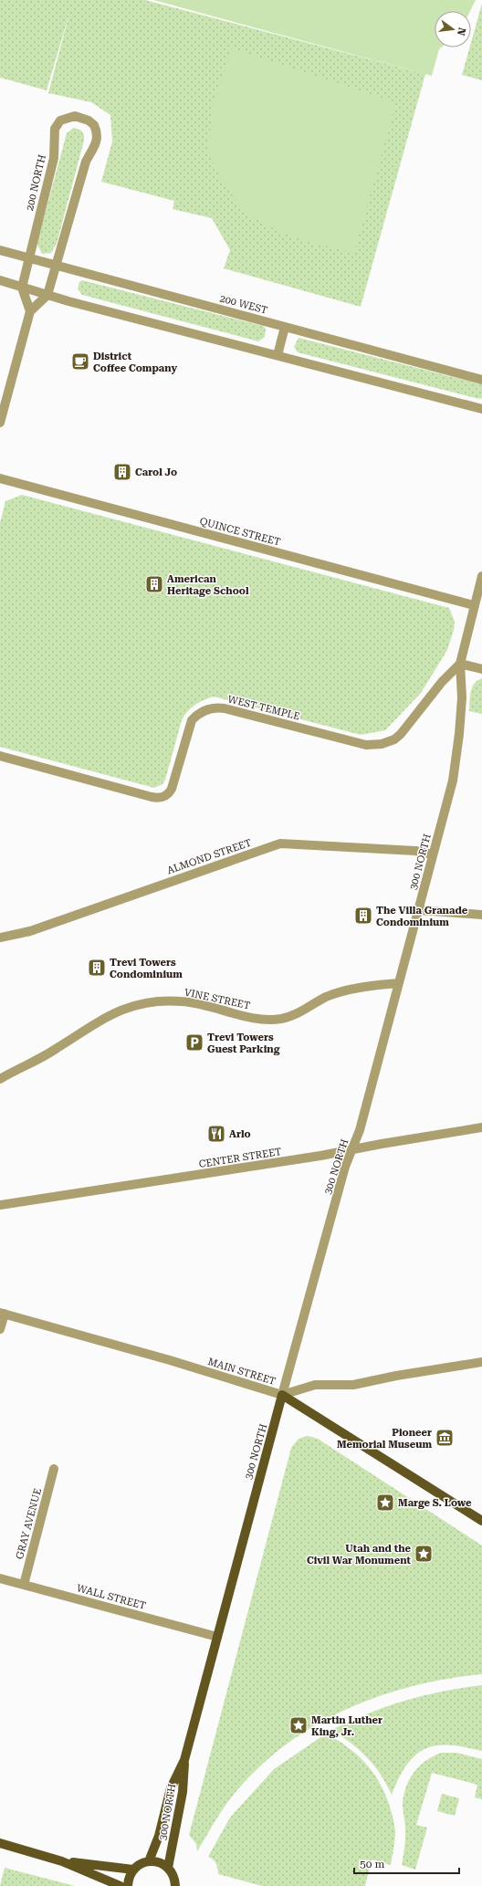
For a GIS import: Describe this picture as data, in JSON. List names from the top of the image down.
{
  "streets": {
    "main road": ["300 NORTH"],
    "street": [
      "200 NORTH",
      "200 WEST",
      "QUINCE STREET",
      "WEST TEMPLE",
      "ALMOND STREET",
      "VINE STREET",
      "CENTER STREET",
      "MAIN STREET",
      "GRAY AVENUE",
      "WALL STREET"
    ]
  },
  "crossings": [
    ["200 NORTH", "200 WEST"],
    ["QUINCE STREET", "300 NORTH"],
    ["WEST TEMPLE", "300 NORTH"],
    ["ALMOND STREET", "300 NORTH"],
    ["300 NORTH", "VINE STREET"],
    ["300 NORTH", "CENTER STREET"],
    ["300 NORTH", "MAIN STREET"],
    ["300 NORTH", "WALL STREET"],
    ["GRAY AVENUE", "WALL STREET"]
  ],
  "places": {
    "cafe": ["District Coffee Company"],
    "building": [
      "Carol Jo",
      "American Heritage School",
      "The Villa Granade Condominium",
      "Trevi Towers Condominium"
    ],
    "parking": ["Trevi Towers Guest Parking"],
    "restaurant": ["Arlo"],
    "museum": ["Pioneer Memorial Museum"],
    "place": ["Marge S. Lowe", "Utah and the Civil War Monument", "Martin Luther King, Jr."]
  },
  "scale_bar": "50 m",
  "north": "right"
}
